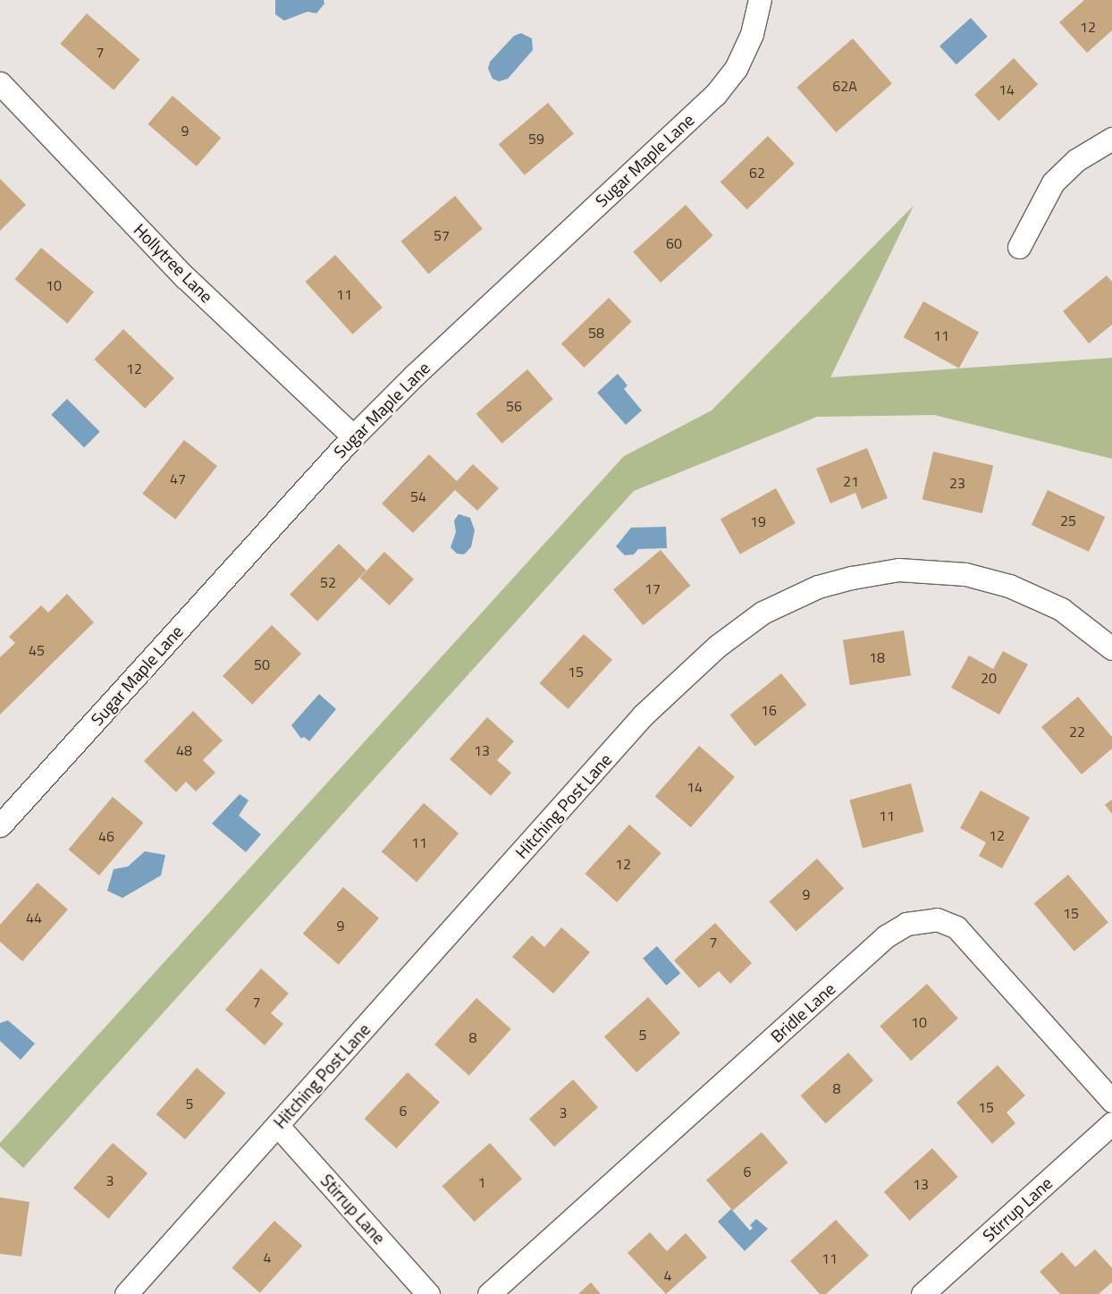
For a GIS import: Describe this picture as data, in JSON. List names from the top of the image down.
{
  "streets": {
    "street": [
      "Sugar Maple Lane",
      "Hollytree Lane",
      "Hitching Post Lane",
      "Bridle Lane",
      "Stirrup Lane"
    ]
  },
  "crossings": [
    ["Sugar Maple Lane", "Hollytree Lane"],
    ["Hitching Post Lane", "Stirrup Lane"]
  ],
  "house_numbers": [
    "12",
    "7",
    "62A",
    "14",
    "9",
    "59",
    "62",
    "57",
    "60",
    "10",
    "11",
    "58",
    "11",
    "12",
    "56",
    "47",
    "21",
    "23",
    "54",
    "25",
    "19",
    "52",
    "17",
    "45",
    "18",
    "50",
    "15",
    "20",
    "16",
    "22",
    "48",
    "13",
    "14",
    "11",
    "12",
    "46",
    "11",
    "12",
    "9",
    "15",
    "44",
    "9",
    "7",
    "7",
    "10",
    "5",
    "8",
    "8",
    "5",
    "15",
    "6",
    "3",
    "6",
    "3",
    "1",
    "13",
    "4",
    "11",
    "4"
  ]
}
